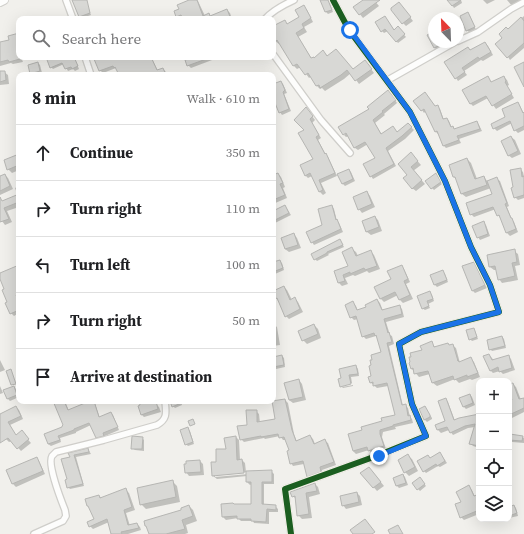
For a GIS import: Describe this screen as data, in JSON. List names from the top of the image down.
{
  "north": "top left",
  "page": {
    "search": "Search here",
    "heading": ["8 min", "Walk · 610 m"],
    "list": [
      ["Continue", "350 m"],
      ["Turn right", "110 m"],
      ["Turn left", "100 m"],
      ["Turn right", "50 m"],
      "Arrive at destination"
    ],
    "map_buttons": ["+", "−"]
  }
}
